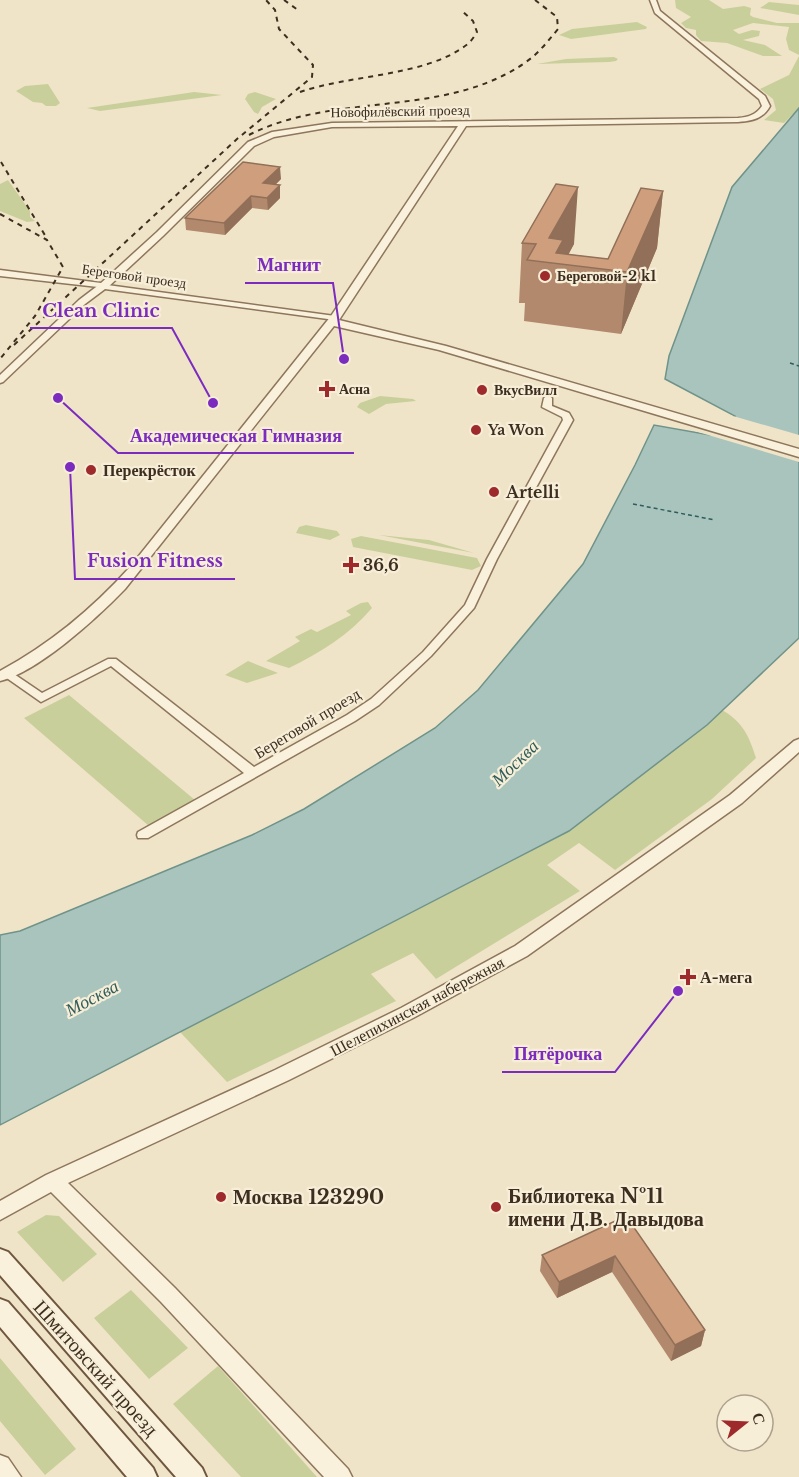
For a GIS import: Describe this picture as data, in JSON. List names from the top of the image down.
{
  "streets": {
    "main road": ["Шмитовский проезд"],
    "street": ["Новофилёвский проезд", "Береговой проезд", "Шелепихинская набережная"]
  },
  "crossings": [
    ["Новофилёвский проезд", "Береговой проезд"]
  ],
  "water": ["Москва"],
  "places": {
    "other": [
      "Береговой-2 k1",
      "Магнит",
      "ВкусВилл",
      "Академическая Гимназия",
      "Clean Clinic",
      "Ya Won",
      "Fusion Fitness",
      "Перекрёсток",
      "Artelli",
      "Пятёрочка",
      "Москва 123290",
      "Библиотека №11 имени Д.В. Давыдова"
    ],
    "health": ["Асна", "36,6", "А-мега"]
  },
  "north": "right"
}
